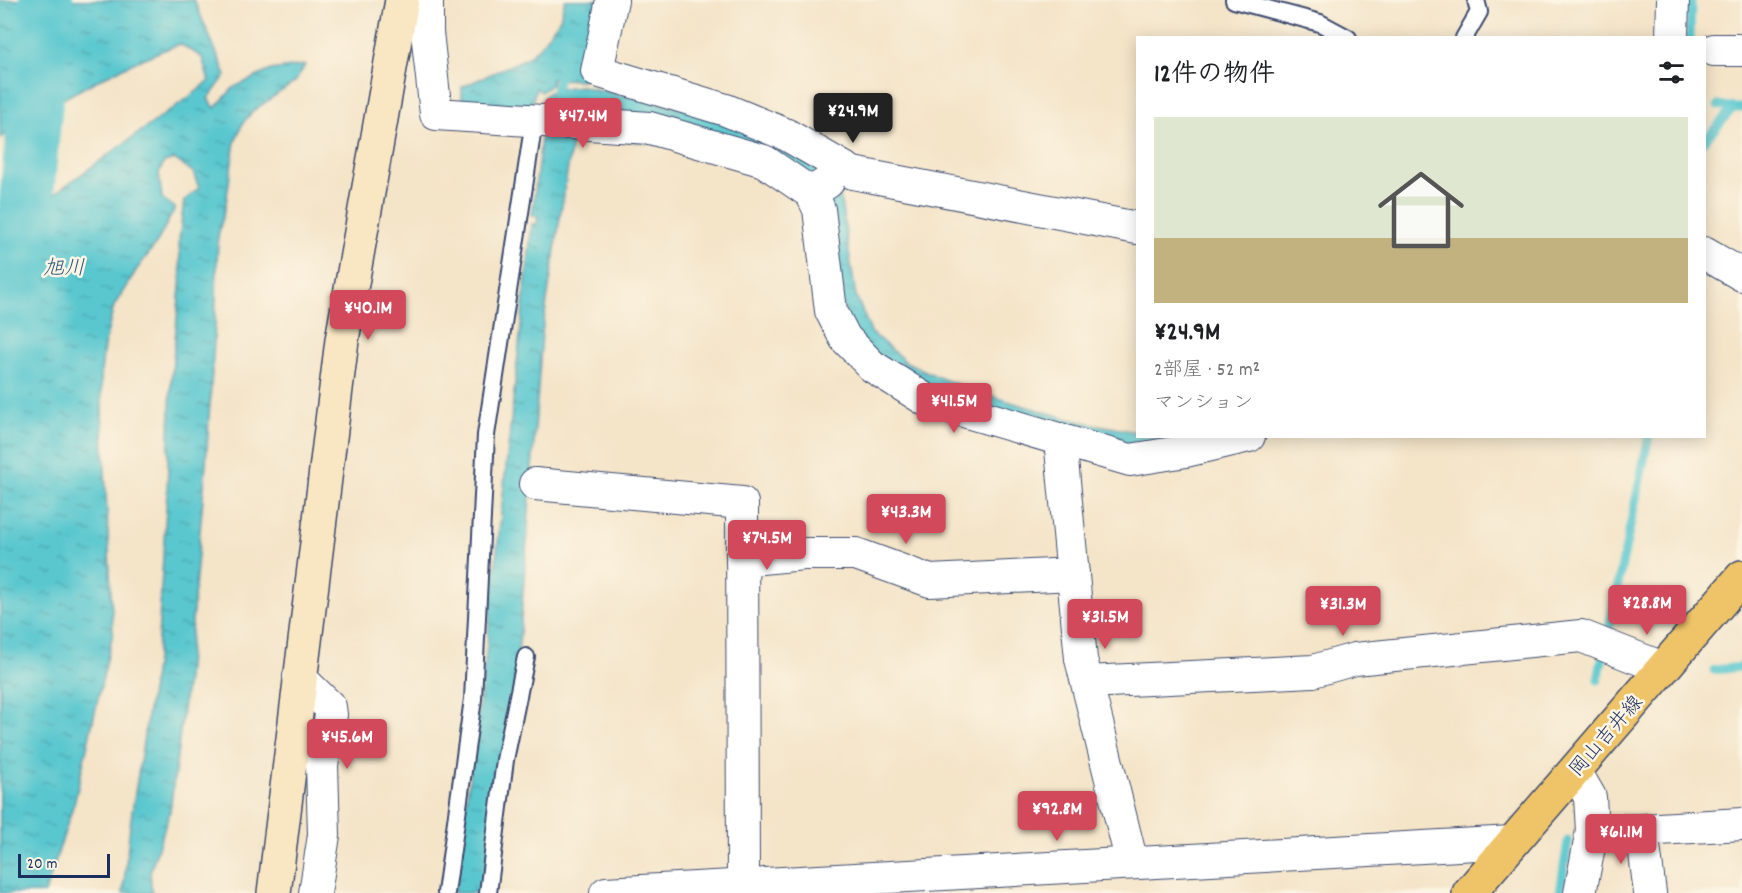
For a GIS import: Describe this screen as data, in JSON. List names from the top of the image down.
{
  "streets": {
    "main road": ["岡山吉井線"]
  },
  "water": ["旭川"],
  "scale_bar": "20 m",
  "page": {
    "heading": "12件の物件",
    "price": [
      "¥24.9M",
      "¥47.4M",
      "¥40.1M",
      "¥41.5M",
      "¥43.3M",
      "¥74.5M",
      "¥28.8M",
      "¥31.3M",
      "¥31.5M",
      "¥45.6M",
      "¥92.8M",
      "¥61.1M"
    ],
    "list": [
      {
        "name": "¥24.9M",
        "note": "2部屋 · 52 m² · マンション"
      }
    ],
    "scale": "20 m"
  }
}
